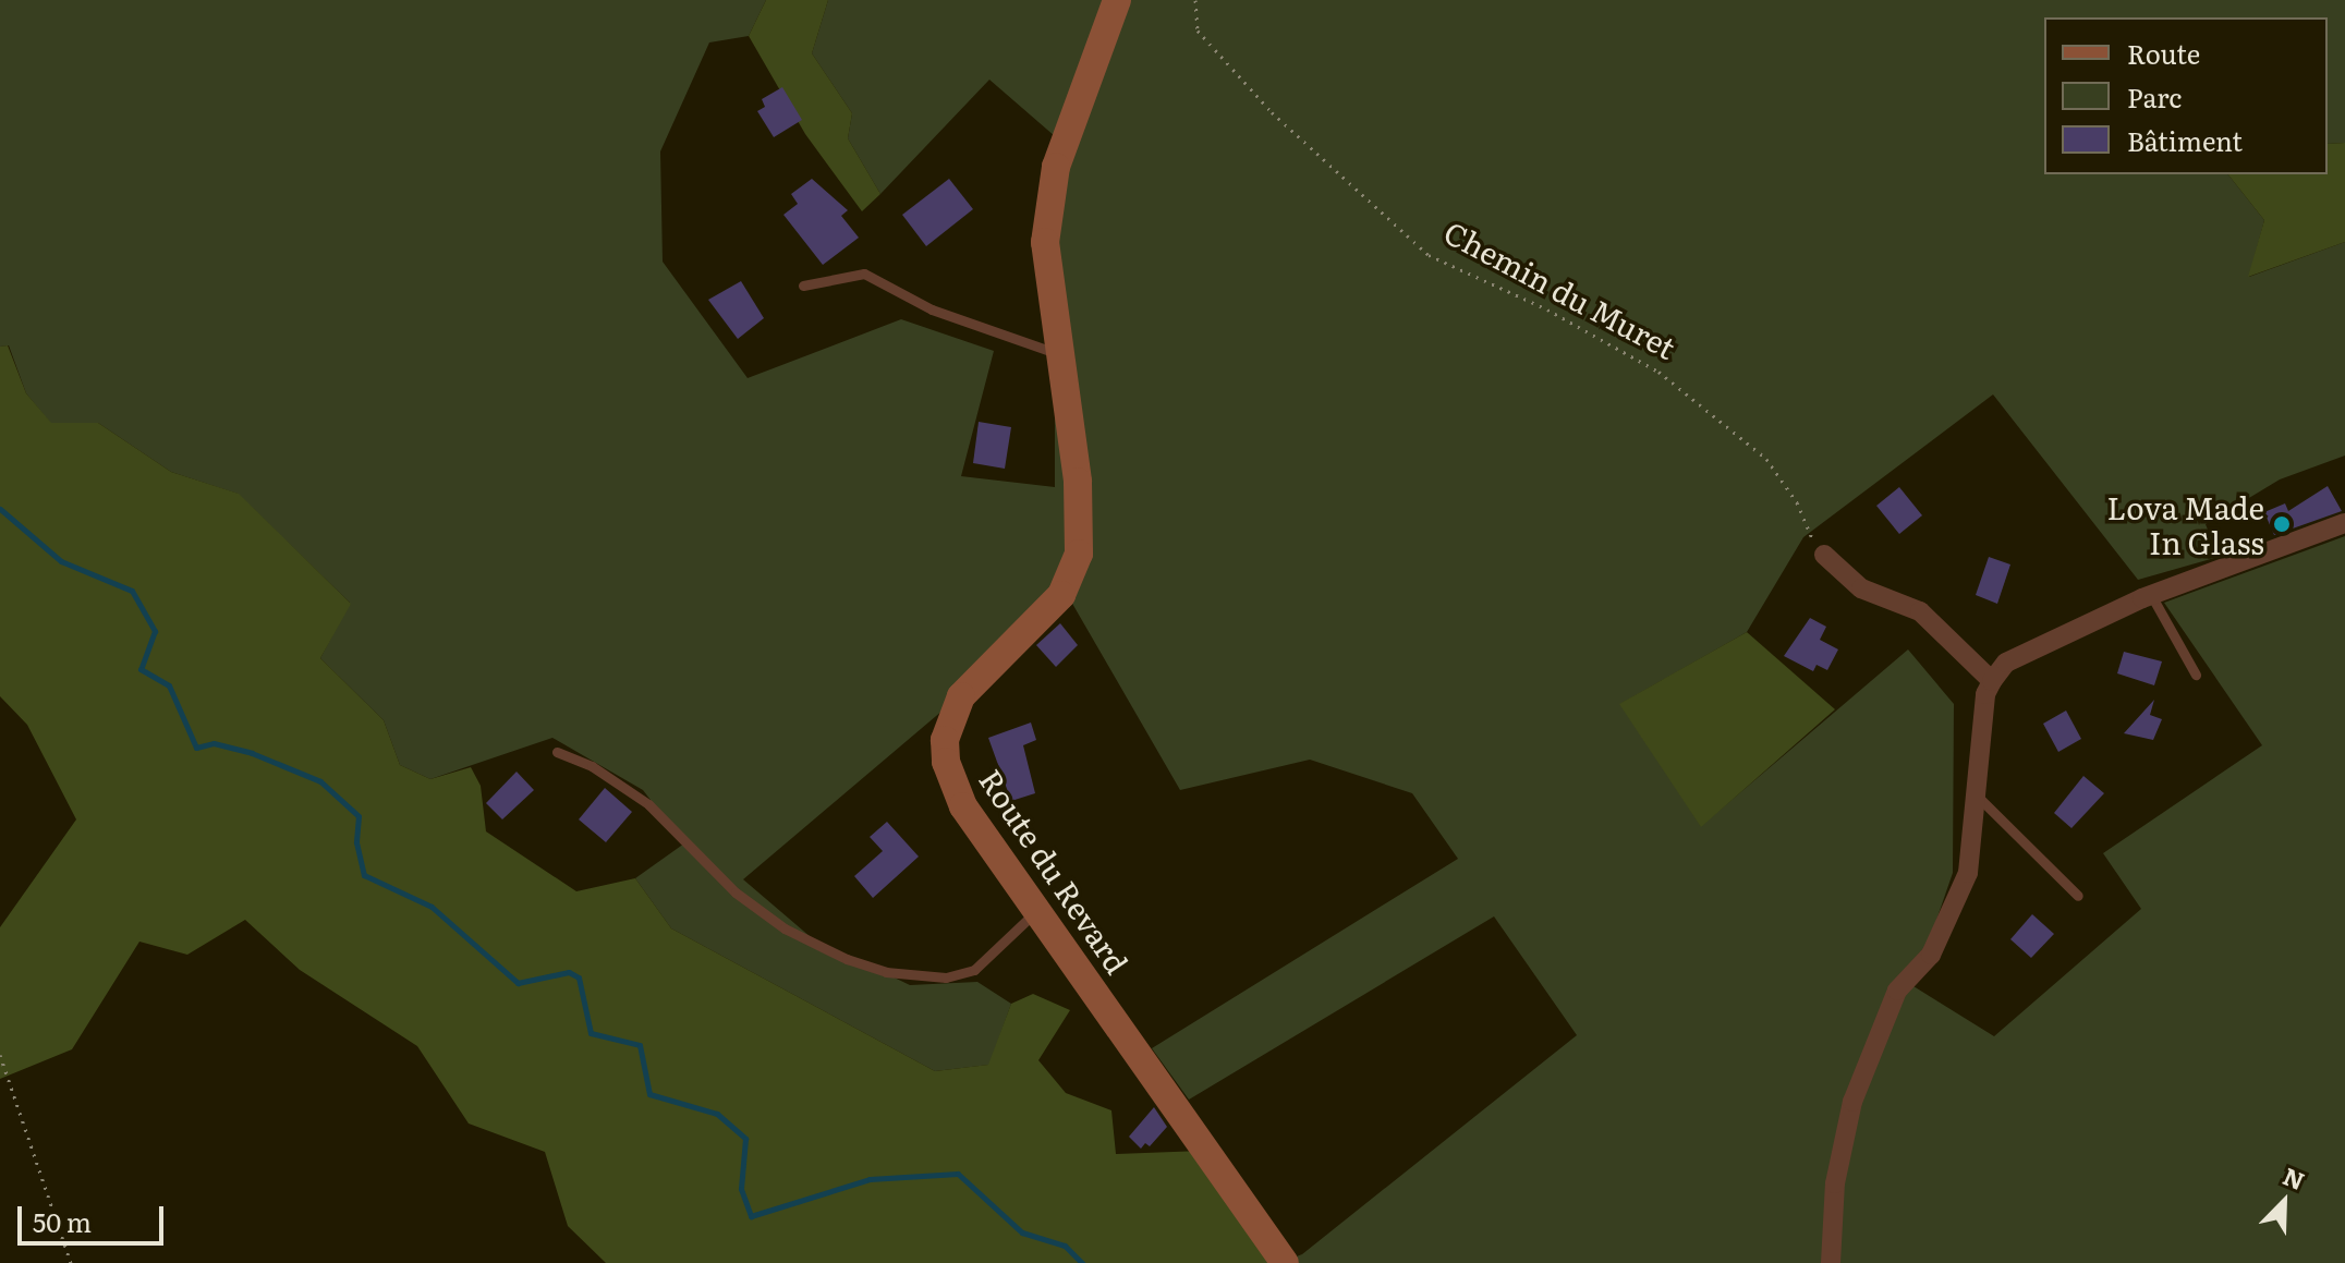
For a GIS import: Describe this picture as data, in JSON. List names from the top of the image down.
{
  "streets": {
    "main road": ["Route du Revard"],
    "path": ["Chemin du Muret"]
  },
  "places": ["Lova Made In Glass"],
  "legend": ["Route", "Parc", "Bâtiment"],
  "scale_bar": "50 m",
  "north": "top right"
}
